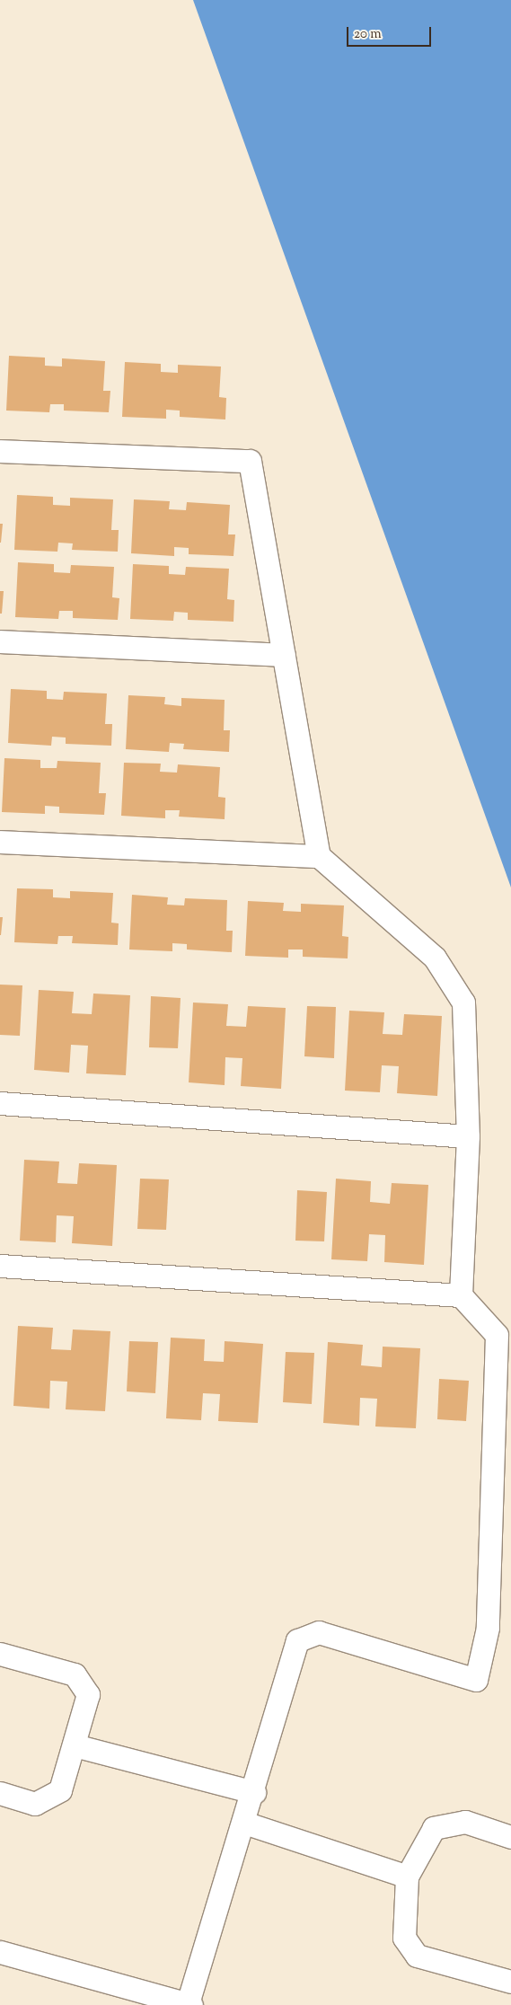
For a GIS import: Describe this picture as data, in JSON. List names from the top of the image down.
{
  "scale_bar": "20 m"
}
